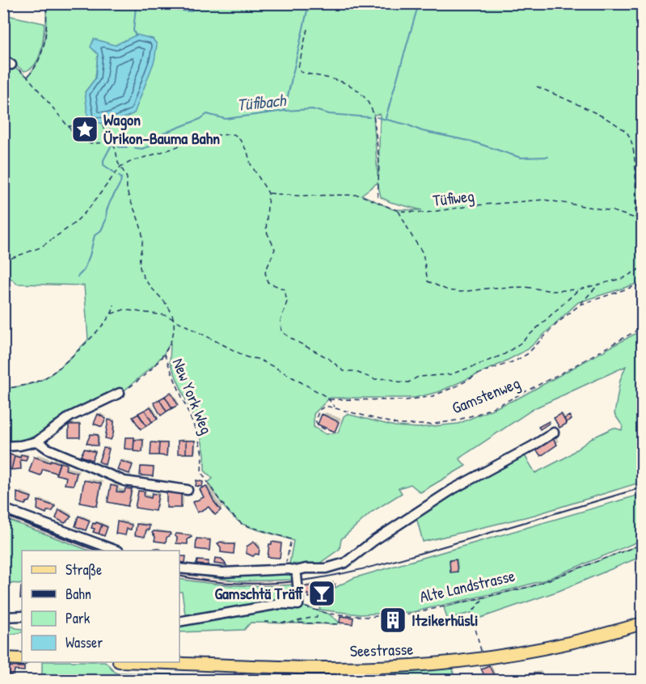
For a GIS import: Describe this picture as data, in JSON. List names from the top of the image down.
{
  "streets": {
    "main road": ["Seestrasse"],
    "path": [
      "Tüfiweg",
      "Gamstenweg",
      "New York Weg",
      "Alte Landstrasse"
    ]
  },
  "water": ["Tüfibach"],
  "places": {
    "place": ["Wagon Ürikon-Bauma Bahn"],
    "bar": ["Gamschtä Träff"],
    "building": ["Itzikerhüsli"]
  },
  "legend": [
    "Straße",
    "Bahn",
    "Park",
    "Wasser"
  ]
}
